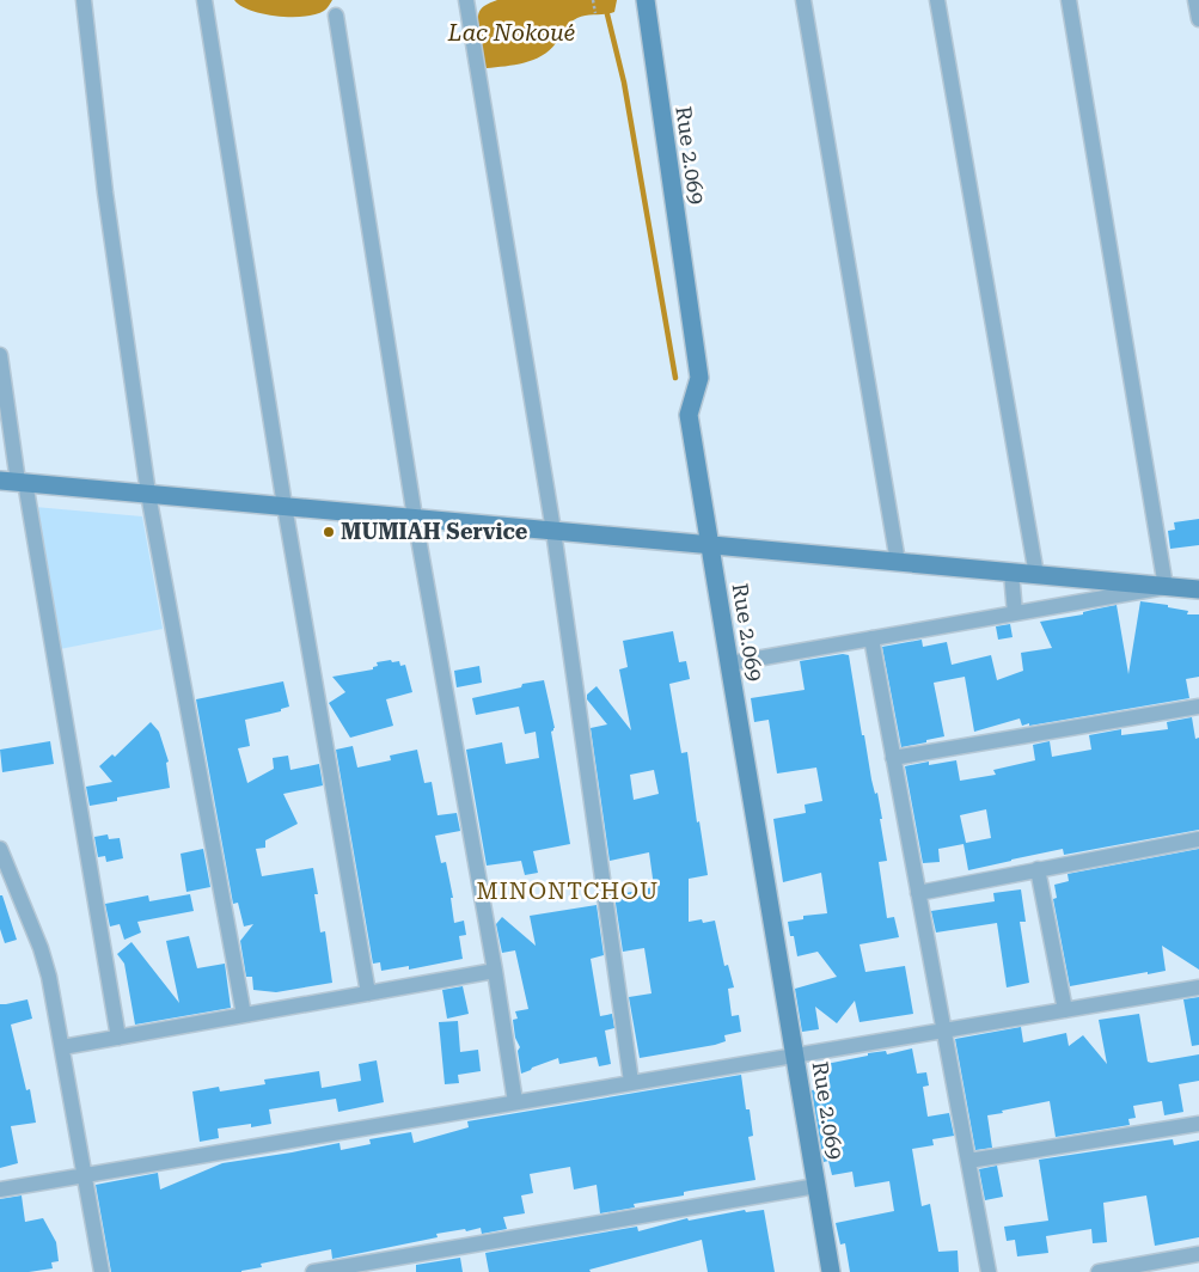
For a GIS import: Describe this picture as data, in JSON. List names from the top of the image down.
{
  "streets": {
    "street": ["Rue 2.069"]
  },
  "districts": ["MINONTCHOU"],
  "water": ["Lac Nokoué"],
  "places": ["MUMIAH Service"]
}
